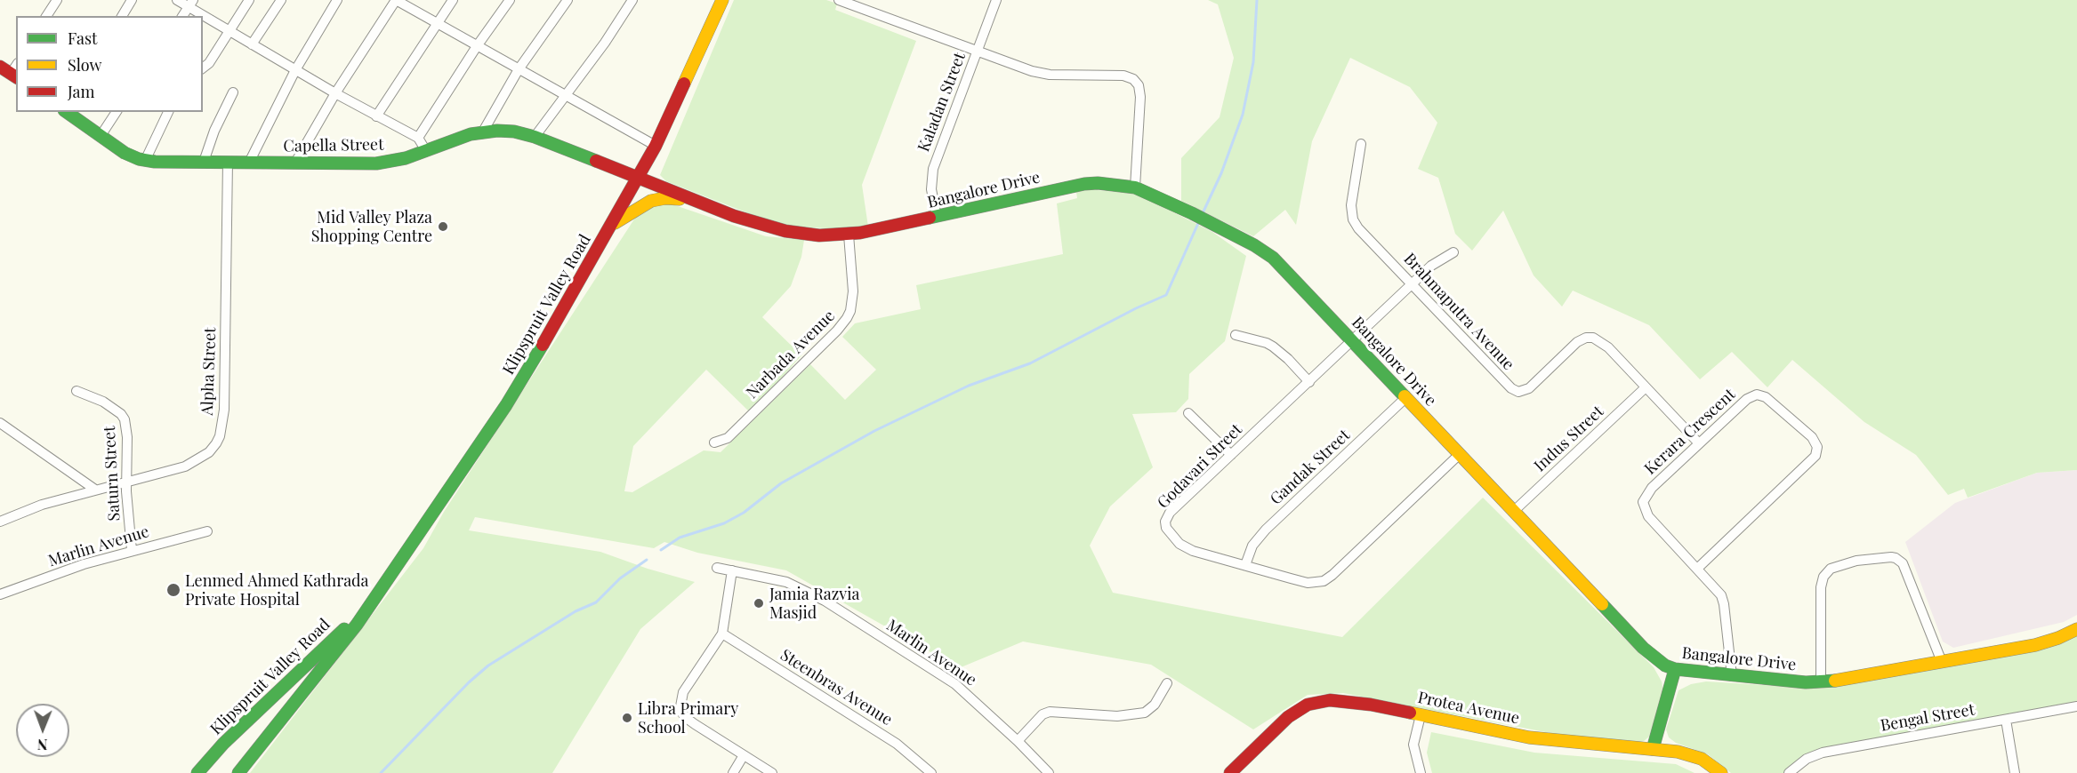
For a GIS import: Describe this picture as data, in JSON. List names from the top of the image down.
{
  "streets": {
    "street": [
      "Kaladan Street",
      "Capella Street",
      "Bangalore Drive",
      "Klipspruit Valley Road",
      "Brahmaputra Avenue",
      "Narbada Avenue",
      "Alpha Street",
      "Kerara Crescent",
      "Indus Street",
      "Godavari Street",
      "Gandak Street",
      "Saturn Street",
      "Marlin Avenue",
      "Steenbras Avenue",
      "Protea Avenue",
      "Bengal Street"
    ]
  },
  "crossings": [
    ["Kaladan Street", "Bangalore Drive"],
    ["Capella Street", "Bangalore Drive"],
    ["Capella Street", "Klipspruit Valley Road"],
    ["Capella Street", "Alpha Street"],
    ["Bangalore Drive", "Klipspruit Valley Road"],
    ["Bangalore Drive", "Narbada Avenue"],
    ["Bangalore Drive", "Indus Street"],
    ["Bangalore Drive", "Godavari Street"],
    ["Bangalore Drive", "Gandak Street"],
    ["Brahmaputra Avenue", "Kerara Crescent"],
    ["Brahmaputra Avenue", "Indus Street"],
    ["Brahmaputra Avenue", "Godavari Street"],
    ["Alpha Street", "Saturn Street"],
    ["Godavari Street", "Gandak Street"],
    ["Saturn Street", "Marlin Avenue"]
  ],
  "places": [
    "Mid Valley Plaza Shopping Centre",
    "Lenmed Ahmed Kathrada Private Hospital",
    "Jamia Razvia Masjid",
    "Libra Primary School"
  ],
  "legend": ["Fast", "Slow", "Jam"],
  "north": "bottom"
}
